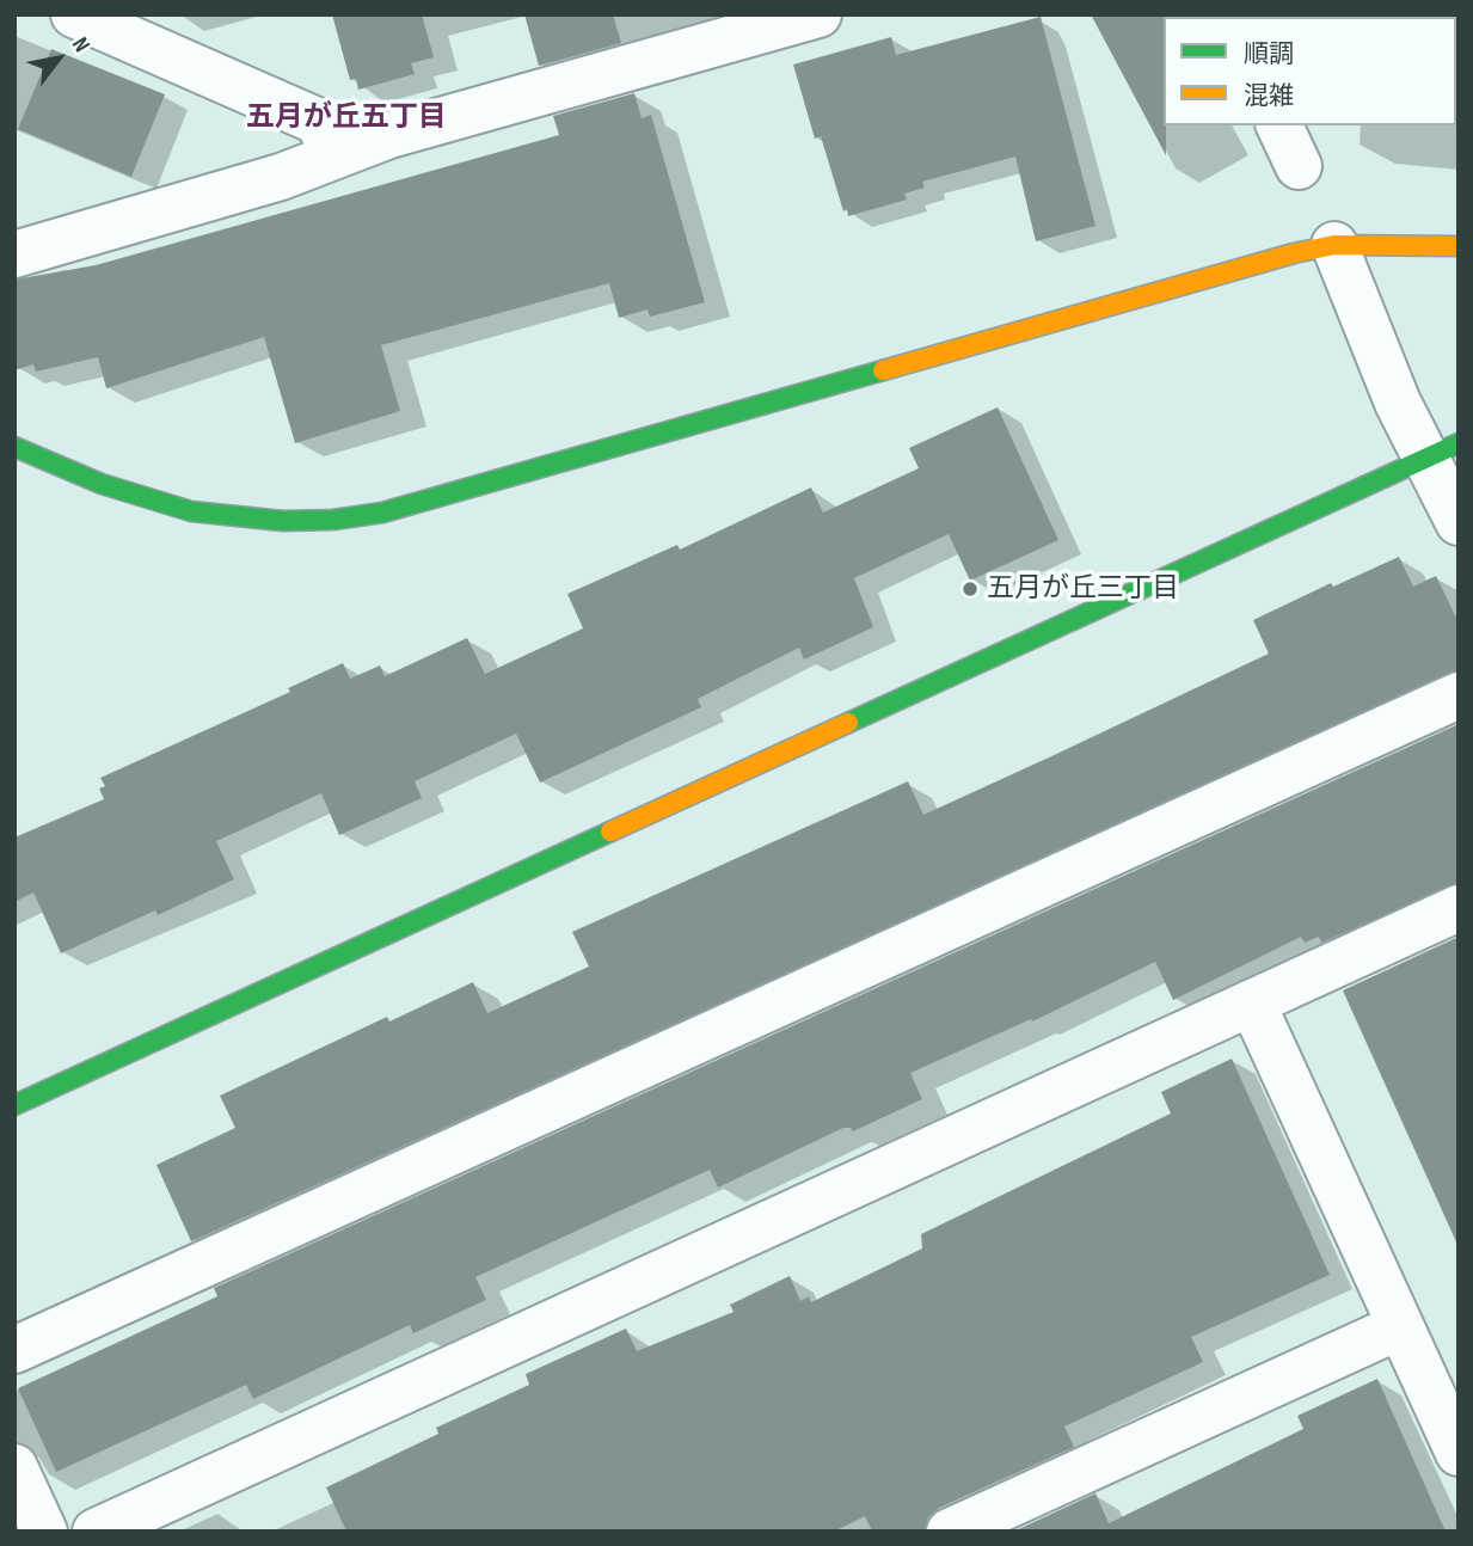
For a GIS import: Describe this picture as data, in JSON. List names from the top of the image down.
{
  "districts": ["五月が丘五丁目"],
  "places": ["五月が丘三丁目"],
  "legend": ["順調", "混雑"],
  "north": "top right"
}
